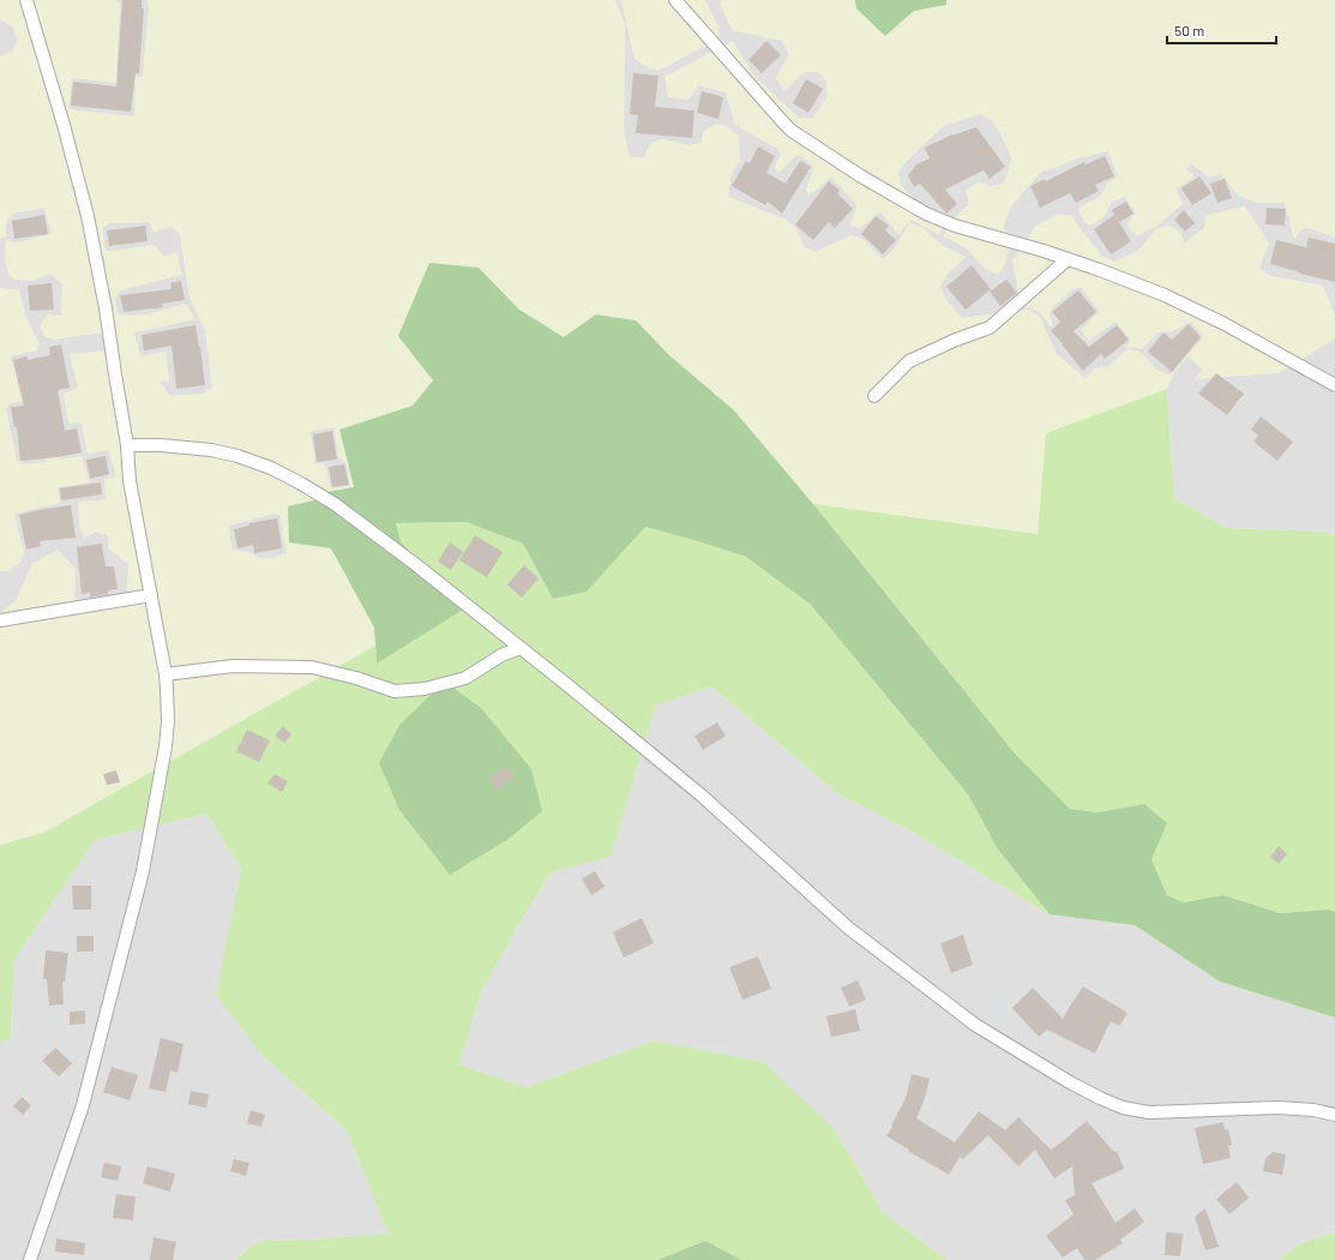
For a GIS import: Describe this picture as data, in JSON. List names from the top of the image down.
{
  "scale_bar": "50 m"
}
